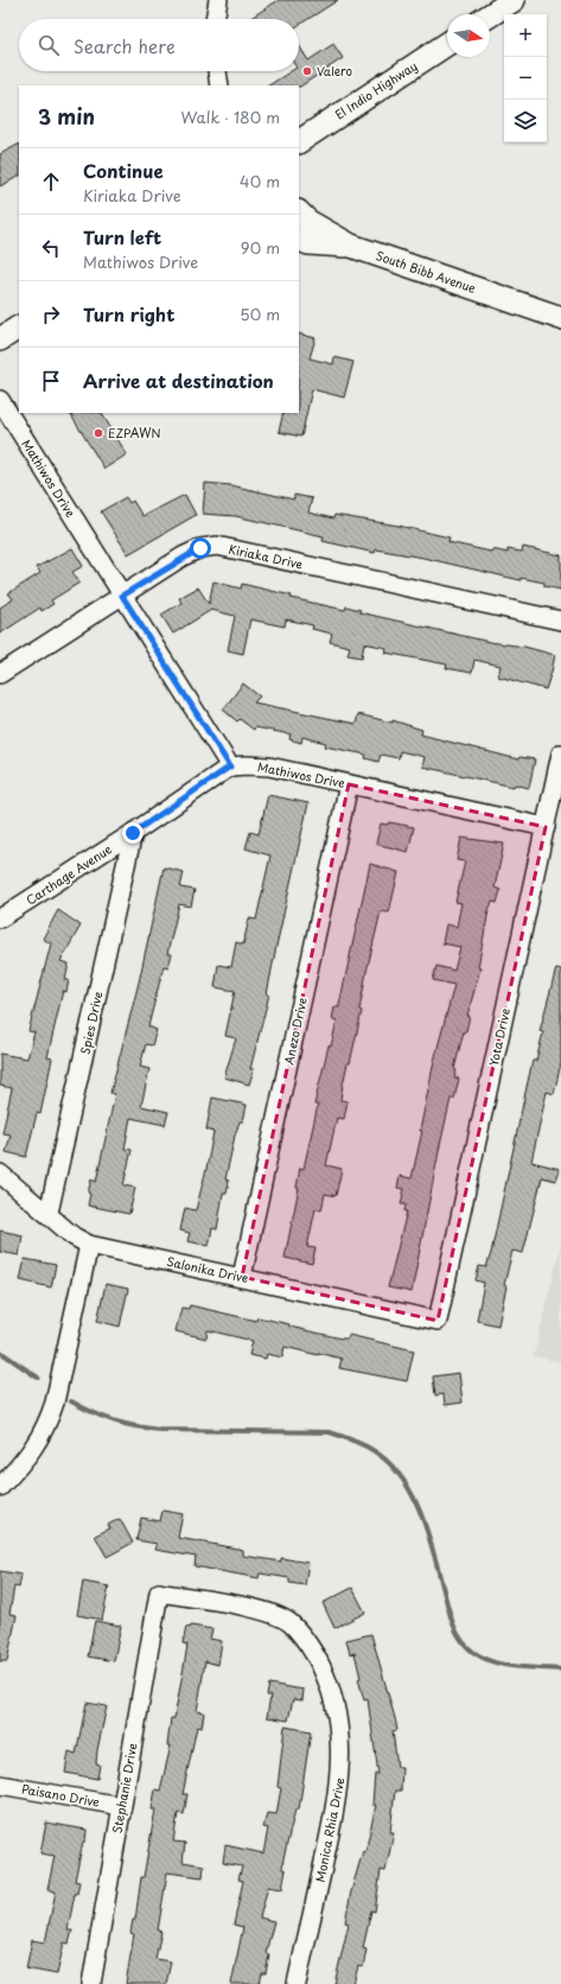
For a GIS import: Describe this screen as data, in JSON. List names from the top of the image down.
{
  "streets": {
    "main road": ["El Indio Highway", "South Bibb Avenue"],
    "street": [
      "Mathiwos Drive",
      "Kiriaka Drive",
      "Carthage Avenue",
      "Spies Drive",
      "Anezo Drive",
      "Yota Drive",
      "Salonika Drive",
      "Stephanie Drive",
      "Paisano Drive",
      "Monica Rhia Drive"
    ]
  },
  "crossings": [
    ["Mathiwos Drive", "Kiriaka Drive"],
    ["Mathiwos Drive", "Carthage Avenue"],
    ["Mathiwos Drive", "Anezo Drive"],
    ["Mathiwos Drive", "Yota Drive"],
    ["Carthage Avenue", "Spies Drive"],
    ["Spies Drive", "Salonika Drive"],
    ["Anezo Drive", "Salonika Drive"],
    ["Yota Drive", "Salonika Drive"],
    ["Stephanie Drive", "Paisano Drive"],
    ["Stephanie Drive", "Monica Rhia Drive"]
  ],
  "places": ["Valero", "EZPAWN"],
  "north": "right",
  "page": {
    "map_buttons": ["+", "−"],
    "search": "Search here",
    "heading": ["3 min", "Walk · 180 m"],
    "list": [
      ["Continue", "Kiriaka Drive", "40 m"],
      ["Turn left", "Mathiwos Drive", "90 m"],
      ["Turn right", "50 m"],
      "Arrive at destination"
    ]
  }
}
